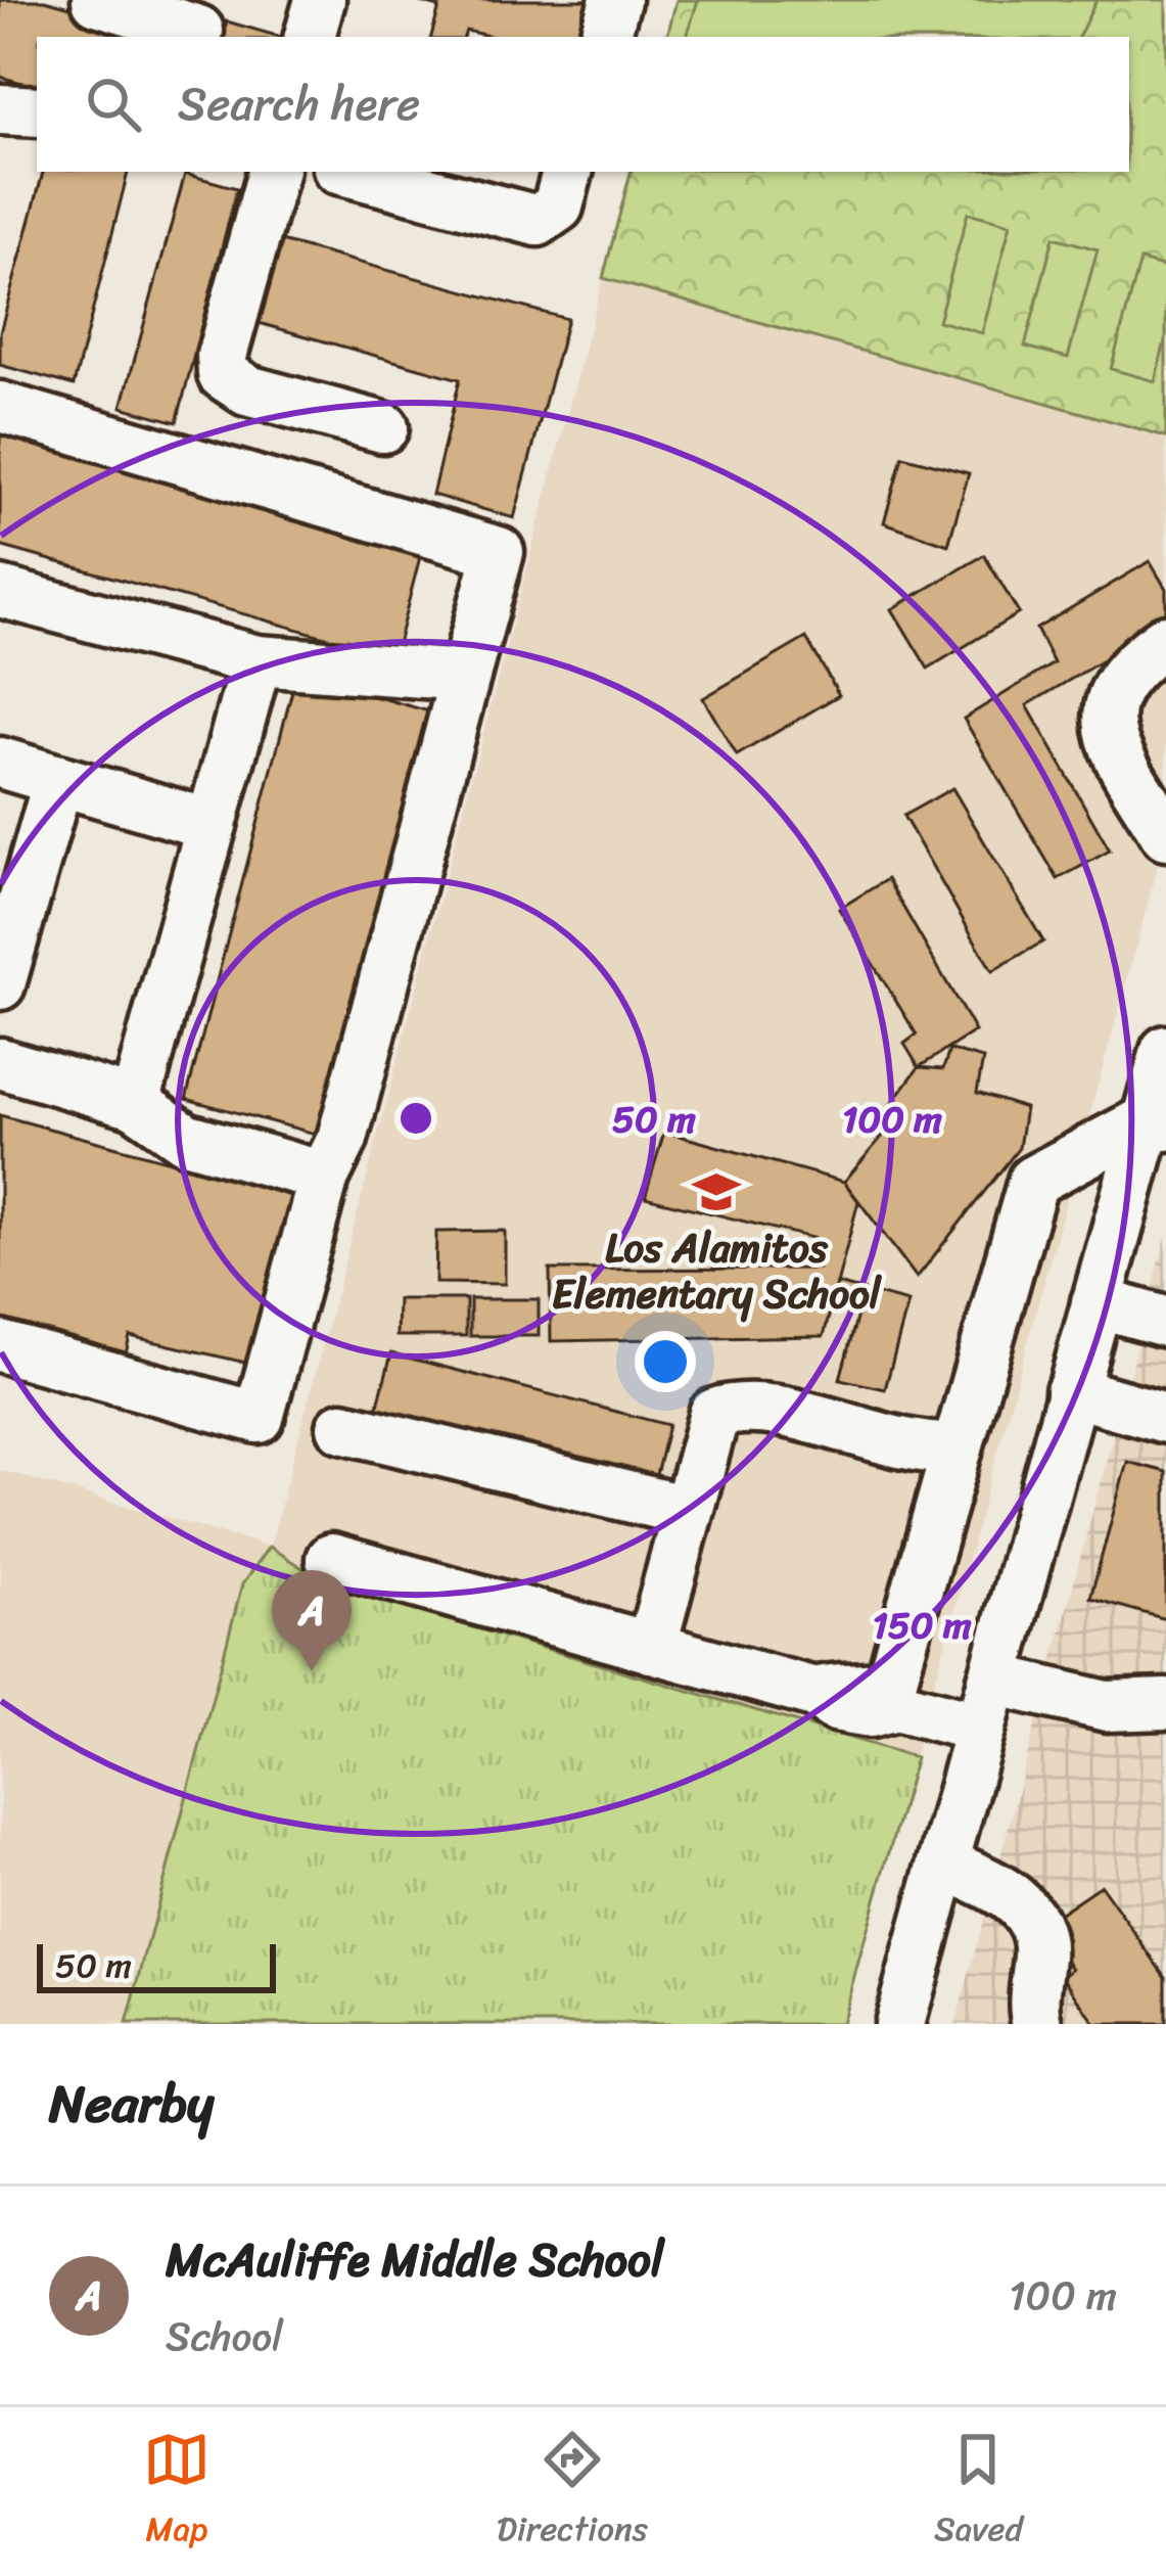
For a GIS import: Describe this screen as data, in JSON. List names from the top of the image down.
{
  "places": {
    "school or university": ["Los Alamitos Elementary School"]
  },
  "scale_bar": "50 m",
  "page": {
    "search": "Search here",
    "pins": "A",
    "scale": "50 m",
    "heading": "Nearby",
    "list": [
      {
        "mark": "A",
        "name": "McAuliffe Middle School",
        "note": "School",
        "value": "100 m"
      }
    ],
    "nav": ["Map", "Directions", "Saved"]
  },
  "rings": ["50 m", "100 m", "150 m"]
}
